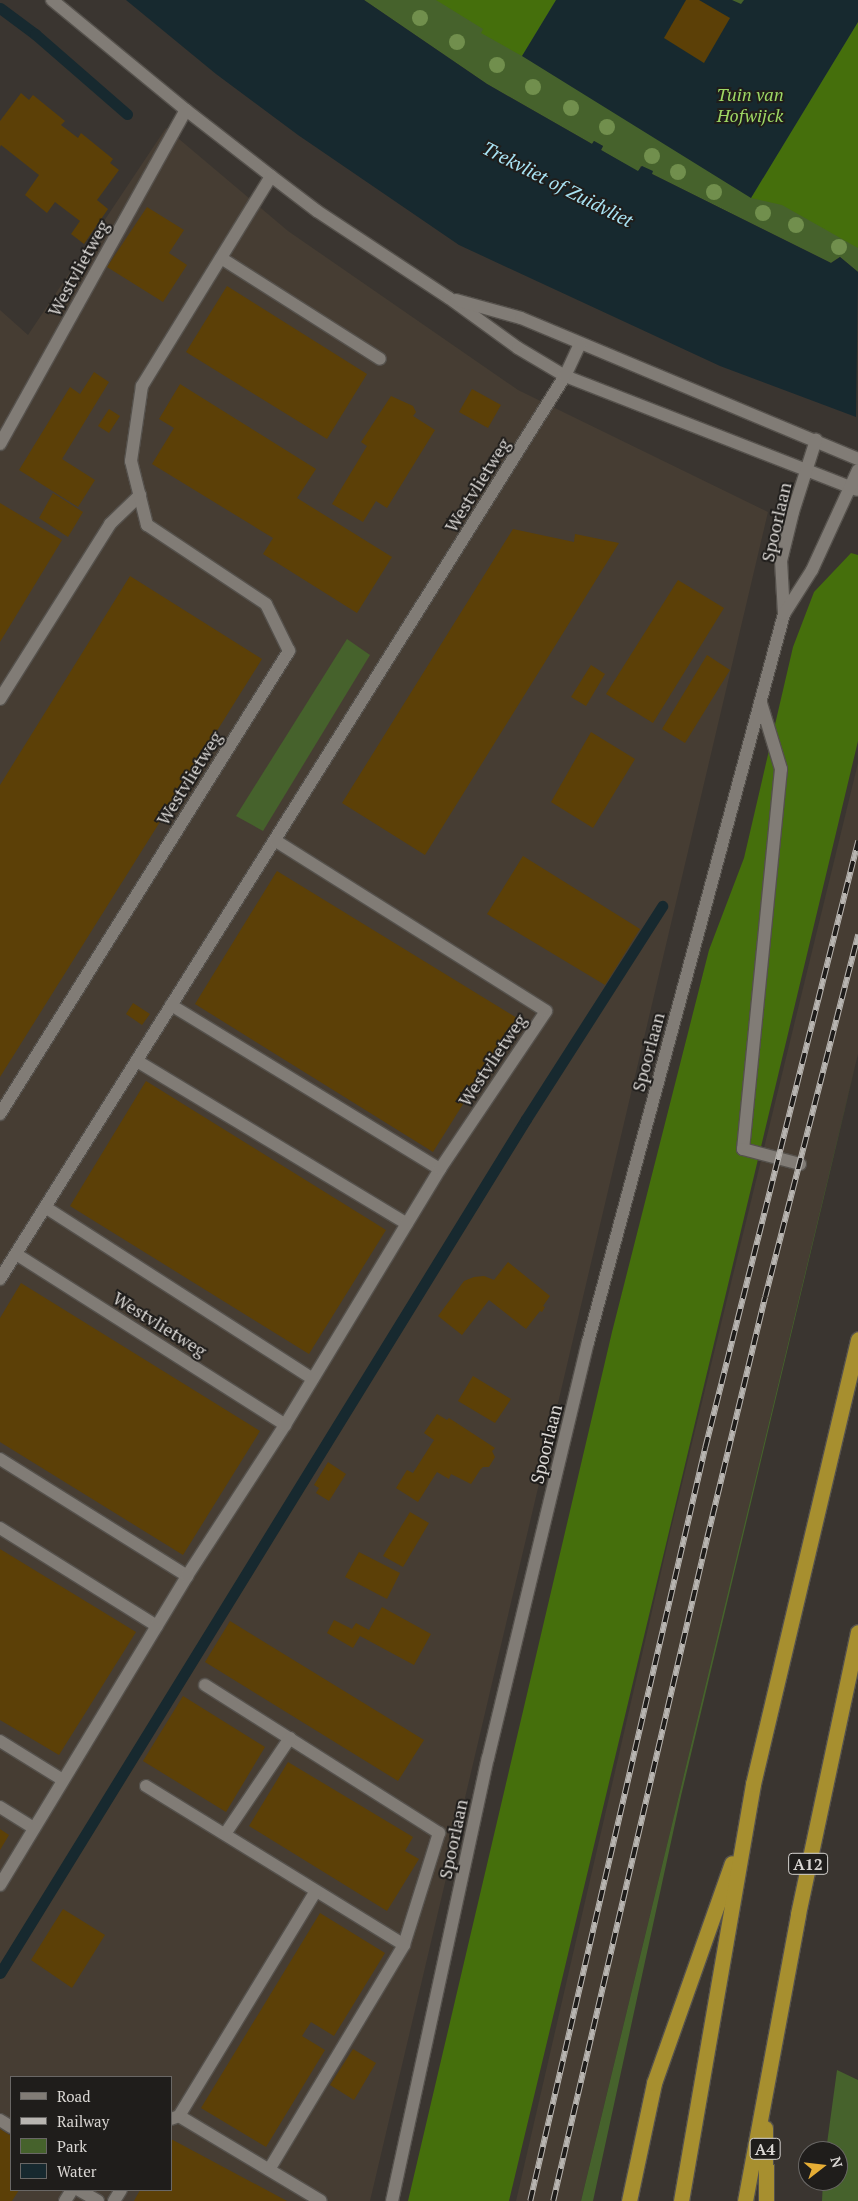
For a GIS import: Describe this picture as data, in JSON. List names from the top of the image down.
{
  "streets": {
    "highway": ["A12", "A4"],
    "street": ["Westvlietweg", "Spoorlaan"]
  },
  "crossings": [
    ["A12", "A4"]
  ],
  "water": ["Trekvliet of Zuidvliet"],
  "parks": ["Tuin van Hofwijck"],
  "legend": [
    "Road",
    "Railway",
    "Park",
    "Water"
  ],
  "north": "right"
}
